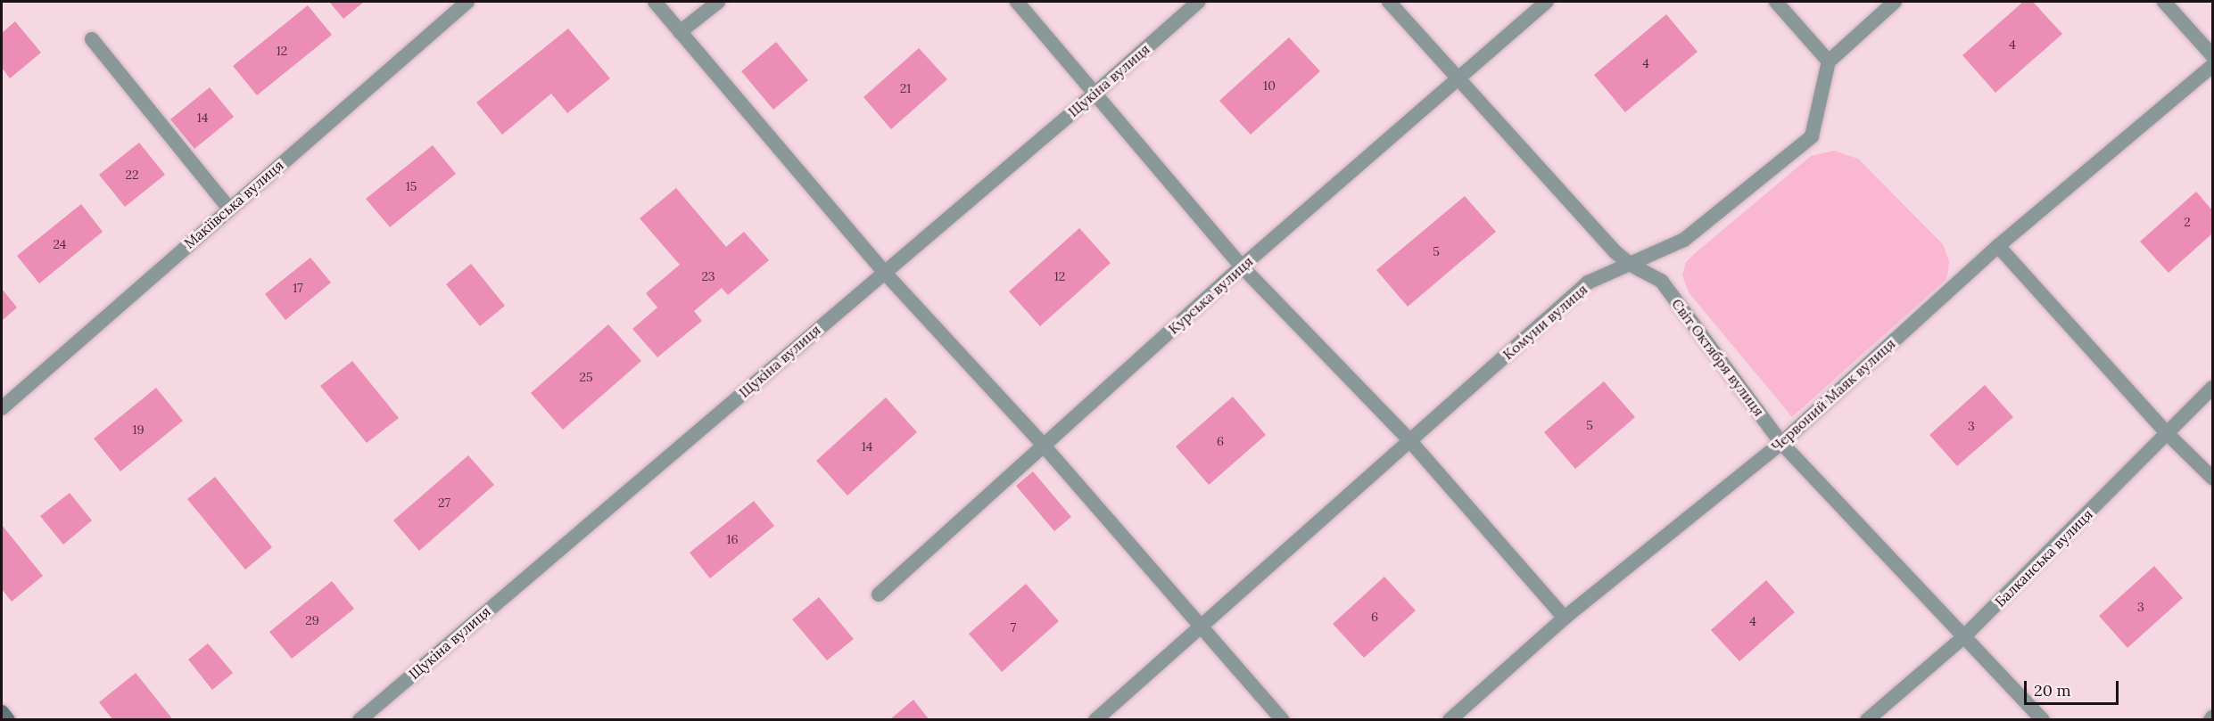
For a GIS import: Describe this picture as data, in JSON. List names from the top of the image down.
{
  "streets": {
    "street": [
      "Щукіна вулиця",
      "Макіївська вулиця",
      "Курська вулиця",
      "Комуни вулиця",
      "Світ Октября вулиця",
      "Червоний Маяк вулиця",
      "Балканська вулиця"
    ]
  },
  "crossings": [
    ["Курська вулиця", "Світ Октября вулиця"],
    ["Комуни вулиця", "Світ Октября вулиця"],
    ["Світ Октября вулиця", "Червоний Маяк вулиця"],
    ["Світ Октября вулиця", "Балканська вулиця"]
  ],
  "house_numbers": [
    "4",
    "12",
    "4",
    "10",
    "21",
    "14",
    "22",
    "15",
    "2",
    "24",
    "5",
    "23",
    "12",
    "17",
    "25",
    "5",
    "3",
    "19",
    "6",
    "14",
    "27",
    "16",
    "3",
    "6",
    "29",
    "4",
    "7"
  ],
  "scale_bar": "20 m"
}
